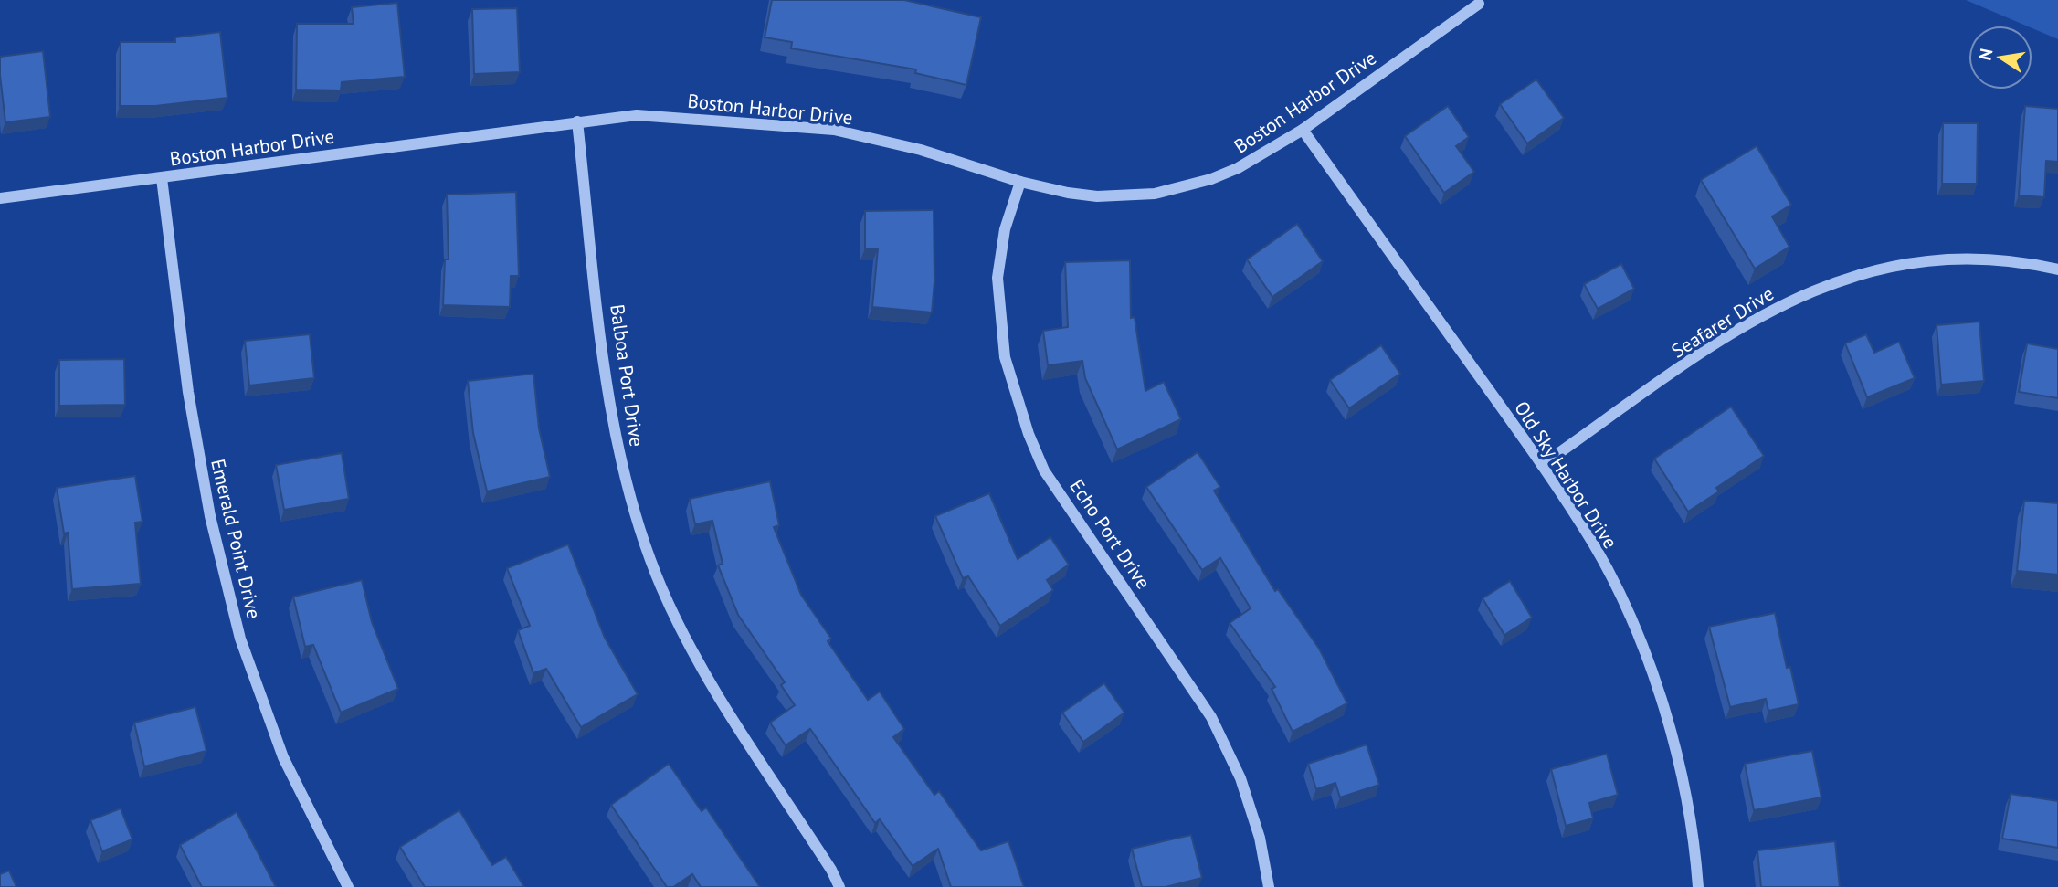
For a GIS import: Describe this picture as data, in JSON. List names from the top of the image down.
{
  "streets": {
    "street": [
      "Boston Harbor Drive",
      "Seafarer Drive",
      "Balboa Port Drive",
      "Old Sky Harbor Drive",
      "Echo Port Drive",
      "Emerald Point Drive"
    ]
  },
  "crossings": [
    ["Boston Harbor Drive", "Balboa Port Drive"],
    ["Boston Harbor Drive", "Old Sky Harbor Drive"],
    ["Boston Harbor Drive", "Echo Port Drive"],
    ["Boston Harbor Drive", "Emerald Point Drive"],
    ["Seafarer Drive", "Old Sky Harbor Drive"]
  ],
  "north": "left"
}
